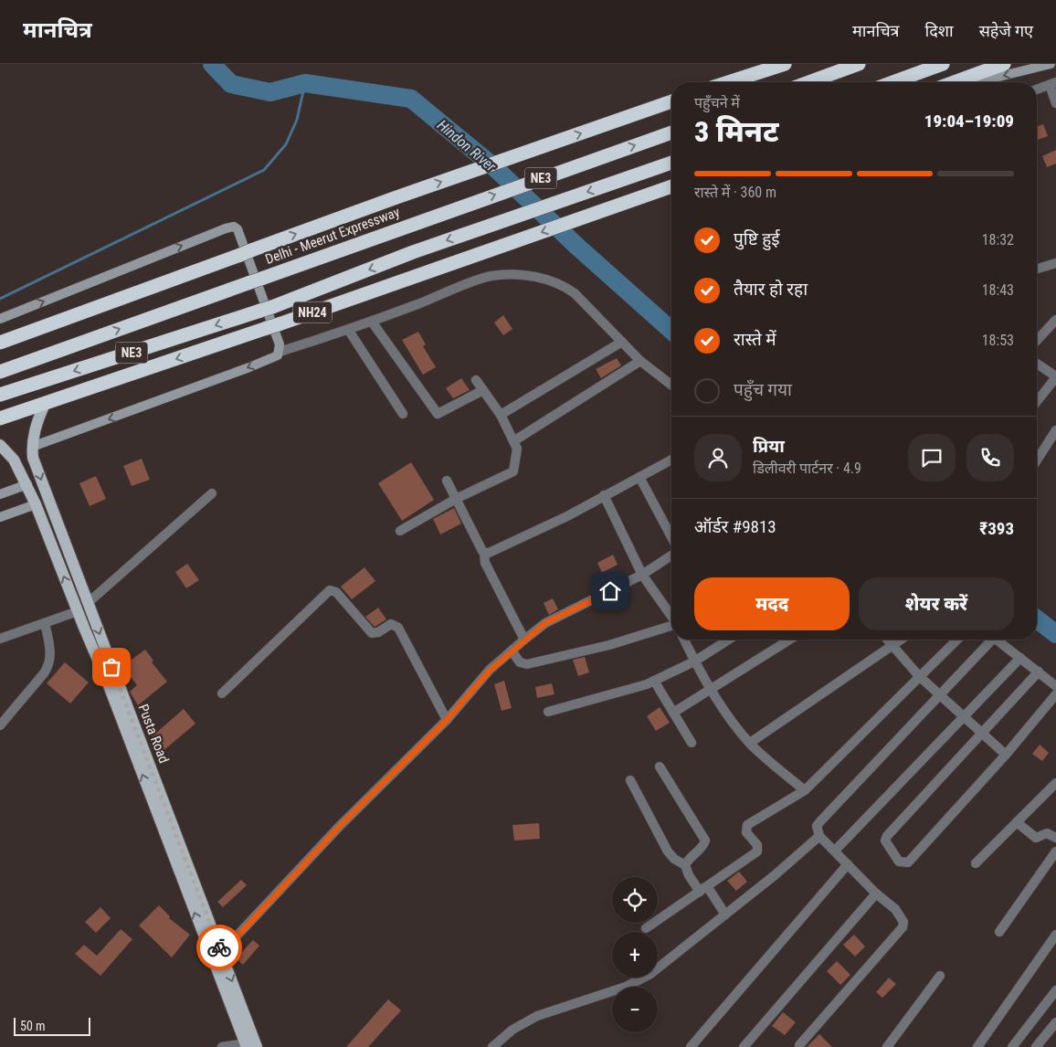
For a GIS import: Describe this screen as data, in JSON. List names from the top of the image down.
{
  "streets": {
    "highway": ["NE3", "Delhi - Meerut Expressway", "NH24"],
    "main road": ["Pusta Road"]
  },
  "crossings": [
    ["NH24", "Pusta Road"]
  ],
  "water": ["Hindon River"],
  "scale_bar": "50 m",
  "page": {
    "header": "मानचित्र",
    "nav": ["मानचित्र", "दिशा", "सहेजे गए"],
    "heading": ["3 मिनट", "पहुँचने में", "19:04–19:09"],
    "panel": [
      "प्रिया",
      "डिलीवरी पार्टनर · 4.9",
      "ऑर्डर #9813",
      "₹393"
    ],
    "bar": "रास्ते में · 360 m",
    "list": [
      ["पुष्टि हुई", "18:32"],
      ["तैयार हो रहा", "18:43"],
      ["रास्ते में", "18:53"],
      "पहुँच गया"
    ],
    "buttons": ["मदद", "शेयर करें"],
    "map_buttons": ["+", "−"],
    "scale": "50 m"
  }
}
